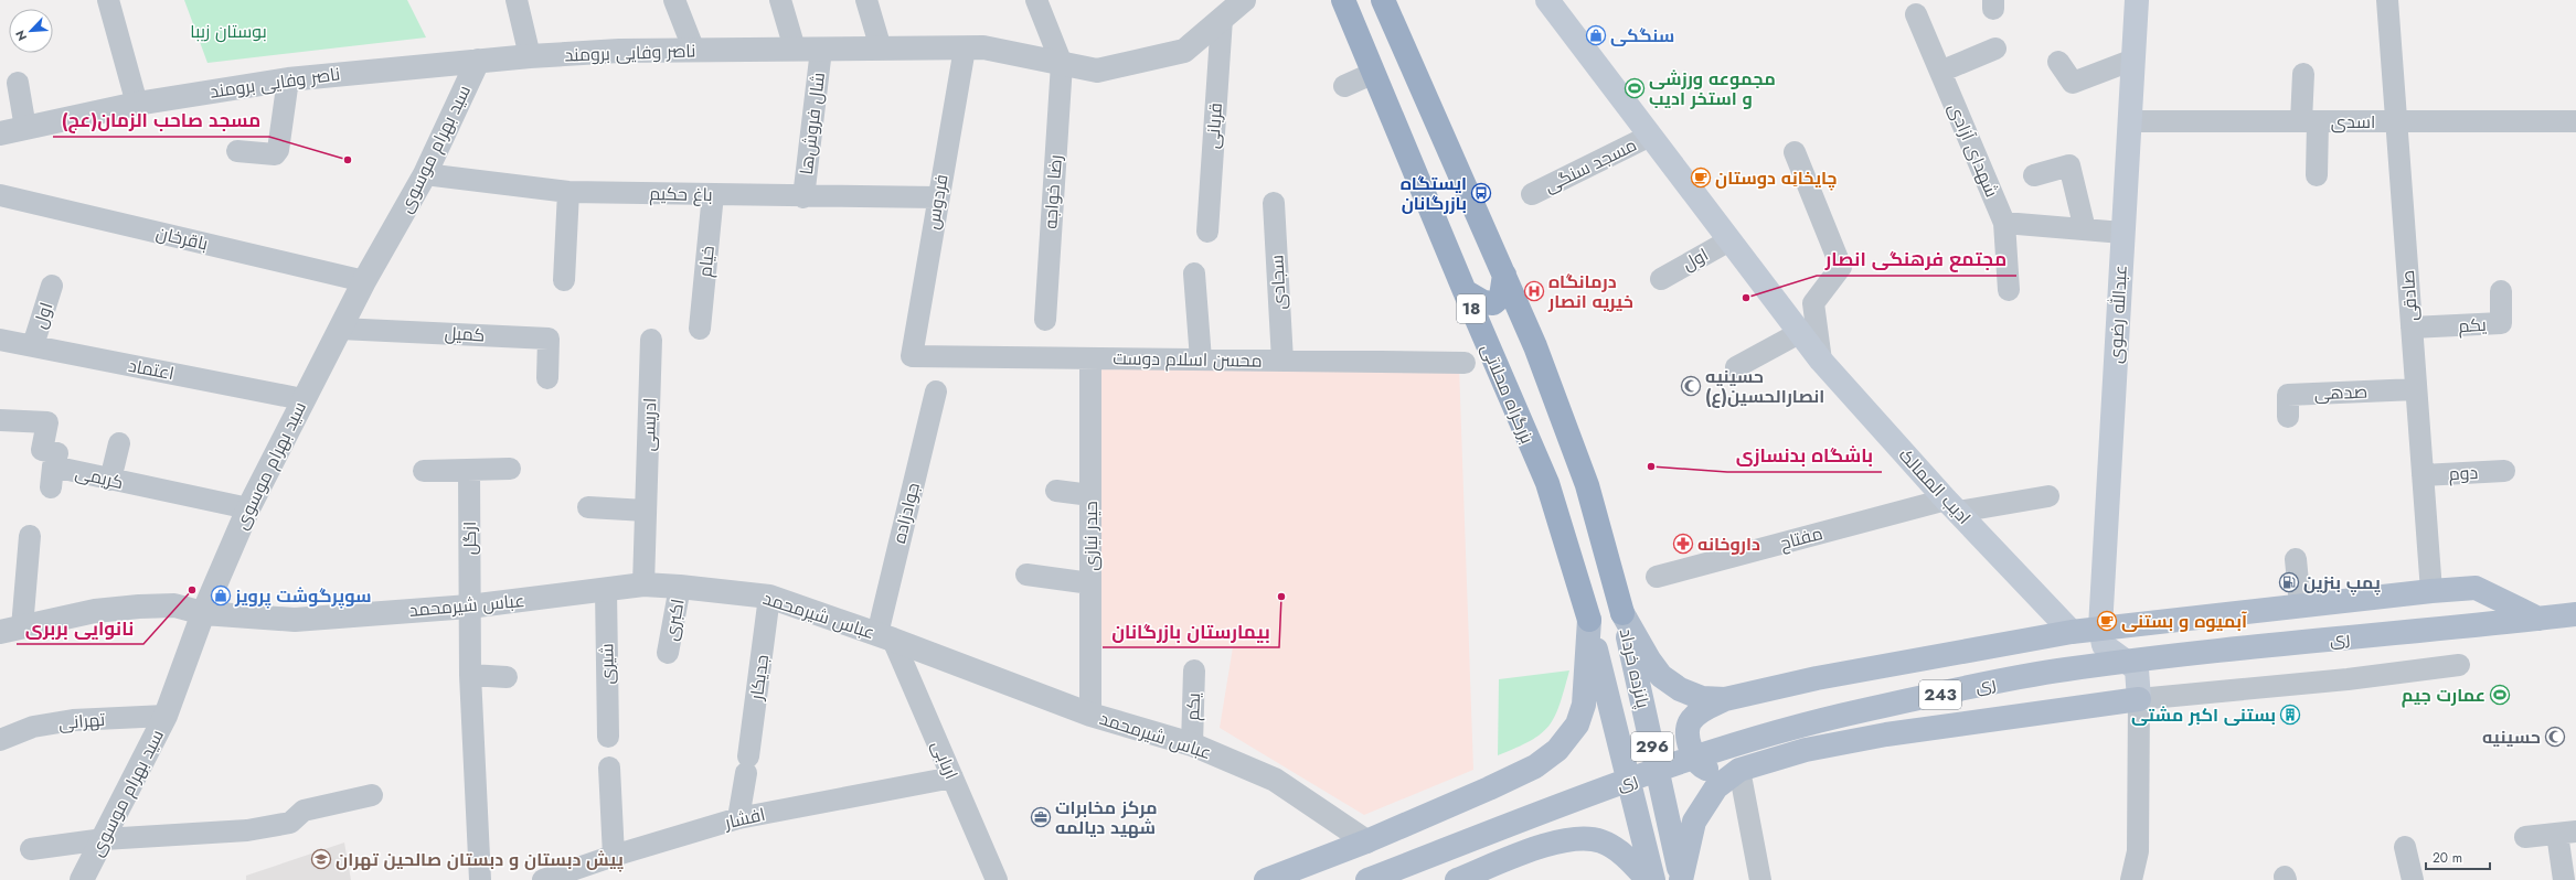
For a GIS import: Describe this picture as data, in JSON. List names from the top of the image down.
{
  "streets": {
    "highway": ["18", "بزرگراه محلاتی"],
    "main road": [
      "عبدالله رضوی",
      "ادیب الممالک",
      "ری",
      "پانزده خرداد",
      "243",
      "296"
    ],
    "street": [
      "ناصر وفایی برومند",
      "اسدی",
      "شال فروش‌ها",
      "قربانی",
      "سید بهرام موسوی",
      "شهدای آزادی",
      "مسجد سنگی",
      "رضا خواجه",
      "باغ حکیم",
      "فردوس",
      "باقرخان",
      "اول",
      "خیام",
      "سجادی",
      "صادقی",
      "یکم",
      "کمیل",
      "محسن اسلام دوست",
      "اعتماد",
      "صدهی",
      "ادریسی",
      "دوم",
      "کریمی",
      "جوادزاده",
      "حیدر نیازی",
      "ازگل",
      "مفتاح",
      "عباس شیرمحمد",
      "اکبری",
      "شیری",
      "جدیکار",
      "تهرانی",
      "اربابی",
      "افشار"
    ]
  },
  "crossings": [
    ["ناصر وفایی برومند", "شال فروش‌ها"],
    ["ناصر وفایی برومند", "قربانی"],
    ["ناصر وفایی برومند", "سید بهرام موسوی"],
    ["ناصر وفایی برومند", "رضا خواجه"],
    ["ناصر وفایی برومند", "فردوس"],
    ["اسدی", "صادقی"],
    ["اسدی", "عبدالله رضوی"],
    ["شال فروش‌ها", "باغ حکیم"],
    ["سید بهرام موسوی", "باغ حکیم"],
    ["سید بهرام موسوی", "باقرخان"],
    ["سید بهرام موسوی", "کمیل"],
    ["سید بهرام موسوی", "اعتماد"],
    ["سید بهرام موسوی", "کریمی"],
    ["سید بهرام موسوی", "عباس شیرمحمد"],
    ["سید بهرام موسوی", "تهرانی"],
    ["مسجد سنگی", "ادیب الممالک"],
    ["باغ حکیم", "فردوس"],
    ["باغ حکیم", "خیام"],
    ["فردوس", "محسن اسلام دوست"],
    ["اول", "اعتماد"],
    ["اول", "ادیب الممالک"],
    ["سجادی", "محسن اسلام دوست"],
    ["صادقی", "یکم"],
    ["صادقی", "صدهی"],
    ["صادقی", "دوم"],
    ["18", "پانزده خرداد"],
    ["یکم", "عباس شیرمحمد"],
    ["محسن اسلام دوست", "حیدر نیازی"],
    ["بزرگراه محلاتی", "پانزده خرداد"],
    ["ادریسی", "عباس شیرمحمد"],
    ["ادیب الممالک", "مفتاح"],
    ["جوادزاده", "عباس شیرمحمد"],
    ["جوادزاده", "اربابی"],
    ["حیدر نیازی", "عباس شیرمحمد"],
    ["ازگل", "عباس شیرمحمد"],
    ["عباس شیرمحمد", "اکبری"],
    ["عباس شیرمحمد", "شیری"],
    ["عباس شیرمحمد", "جدیکار"],
    ["عباس شیرمحمد", "اربابی"],
    ["جدیکار", "افشار"],
    ["اربابی", "افشار"]
  ],
  "parks": ["بوستان زیبا"],
  "places": {
    "shop": ["سنگکی", "سوپرگوشت پرویز"],
    "sports": ["مجموعه ورزشی و استخر ادیب", "عمارت جیم"],
    "other": [
      "مسجد صاحب الزمان(عج)",
      "مجتمع فرهنگی انصار",
      "باشگاه بدنسازی",
      "نانوایی بربری",
      "بیمارستان بازرگانان"
    ],
    "cafe": ["چایخانِه دوستان", "آبمیوه و بستنی"],
    "bus stop": ["ایستگاه بازرگانان"],
    "hospital": ["درمانگاه خیریه انصار"],
    "mosque": ["حسینیه انصارالحسین(ع)", "حسینیه"],
    "pharmacy": ["داروخانه"],
    "fuel station": ["پمپ بنزین"],
    "building": ["بستنی اکبر مشتی"],
    "office": ["مرکز مخابرات شهید دیالمه"],
    "school or university": ["پیش دبستان و دبستان صالحین تهران"]
  },
  "scale_bar": "20 m",
  "north": "bottom left"
}
